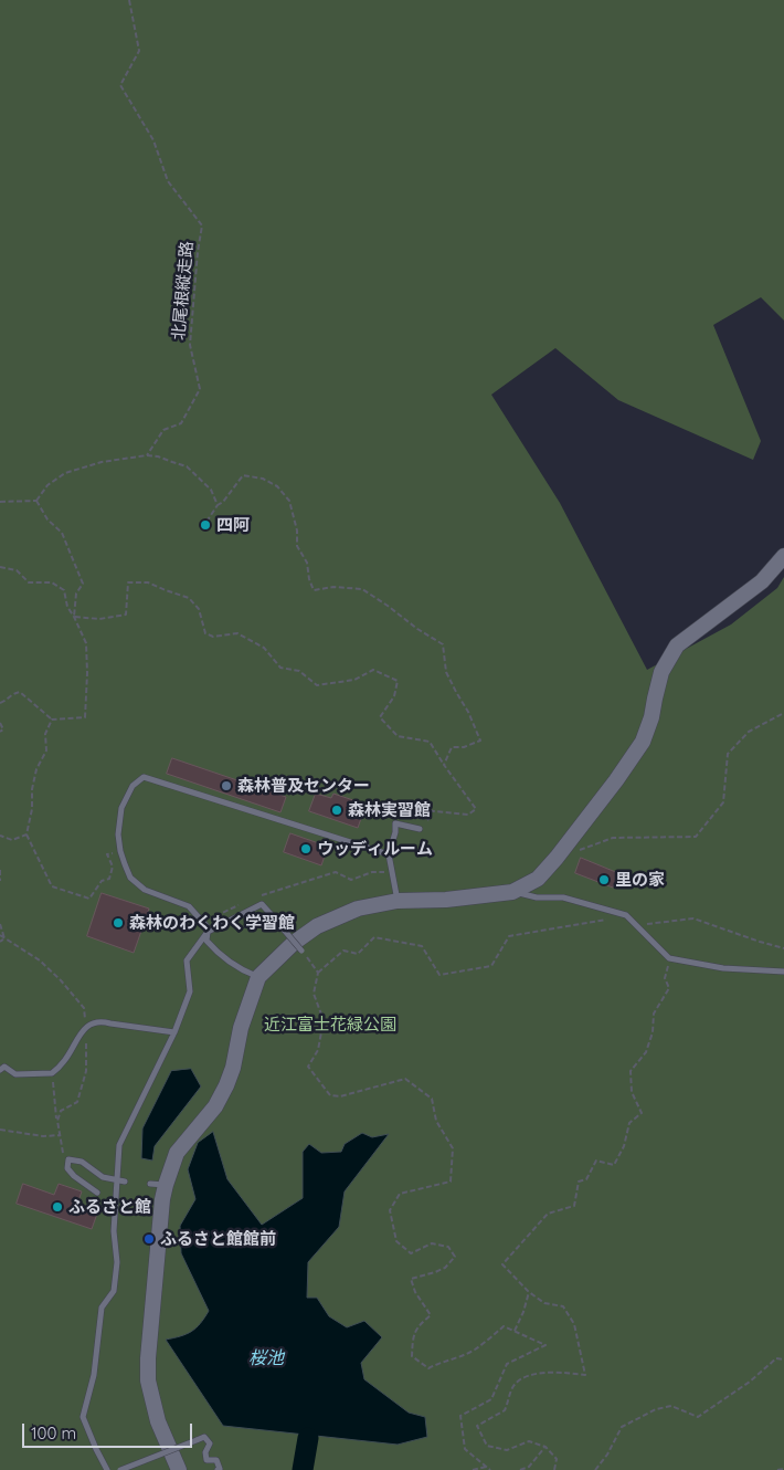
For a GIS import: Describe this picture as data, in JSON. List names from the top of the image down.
{
  "streets": {
    "path": ["北尾根縦走路"]
  },
  "water": ["桜池"],
  "parks": ["近江富士花緑公園"],
  "places": [
    "四阿",
    "森林普及センター",
    "森林実習館",
    "ウッディルーム",
    "里の家",
    "森林のわくわく学習館",
    "ふるさと館",
    "ふるさと館館前"
  ],
  "scale_bar": "100 m"
}
